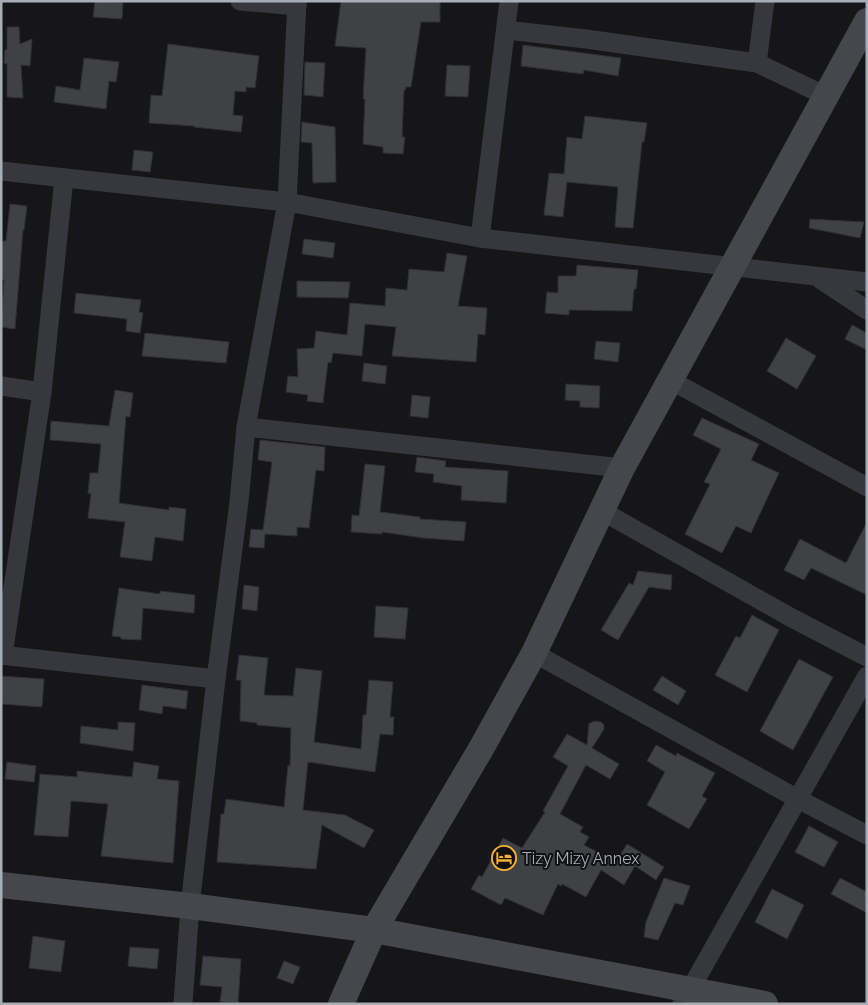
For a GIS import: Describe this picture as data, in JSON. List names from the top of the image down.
{
  "places": {
    "hotel": ["Tizy Mizy Annex"]
  }
}
